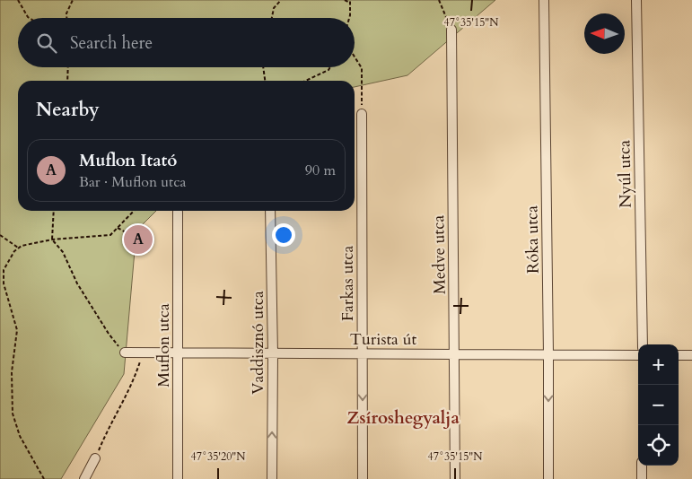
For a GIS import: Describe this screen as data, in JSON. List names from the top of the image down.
{
  "streets": {
    "street": [
      "Nyúl utca",
      "Róka utca",
      "Medve utca",
      "Farkas utca",
      "Turista út",
      "Vaddisznó utca",
      "Muflon utca"
    ]
  },
  "crossings": [
    ["Róka utca", "Turista út"],
    ["Medve utca", "Turista út"],
    ["Farkas utca", "Turista út"],
    ["Turista út", "Vaddisznó utca"],
    ["Turista út", "Muflon utca"]
  ],
  "one_way": ["Vaddisznó utca"],
  "districts": ["Zsíroshegyalja"],
  "north": "left",
  "page": {
    "search": "Search here",
    "heading": "Nearby",
    "list": [
      {
        "mark": "A",
        "name": "Muflon Itató",
        "note": "Bar · Muflon utca",
        "value": "90 m"
      }
    ],
    "pins": "A",
    "map_buttons": ["+", "−"]
  },
  "coordinates": ["47°35'15\"N", "47°35'20\"N"]
}
